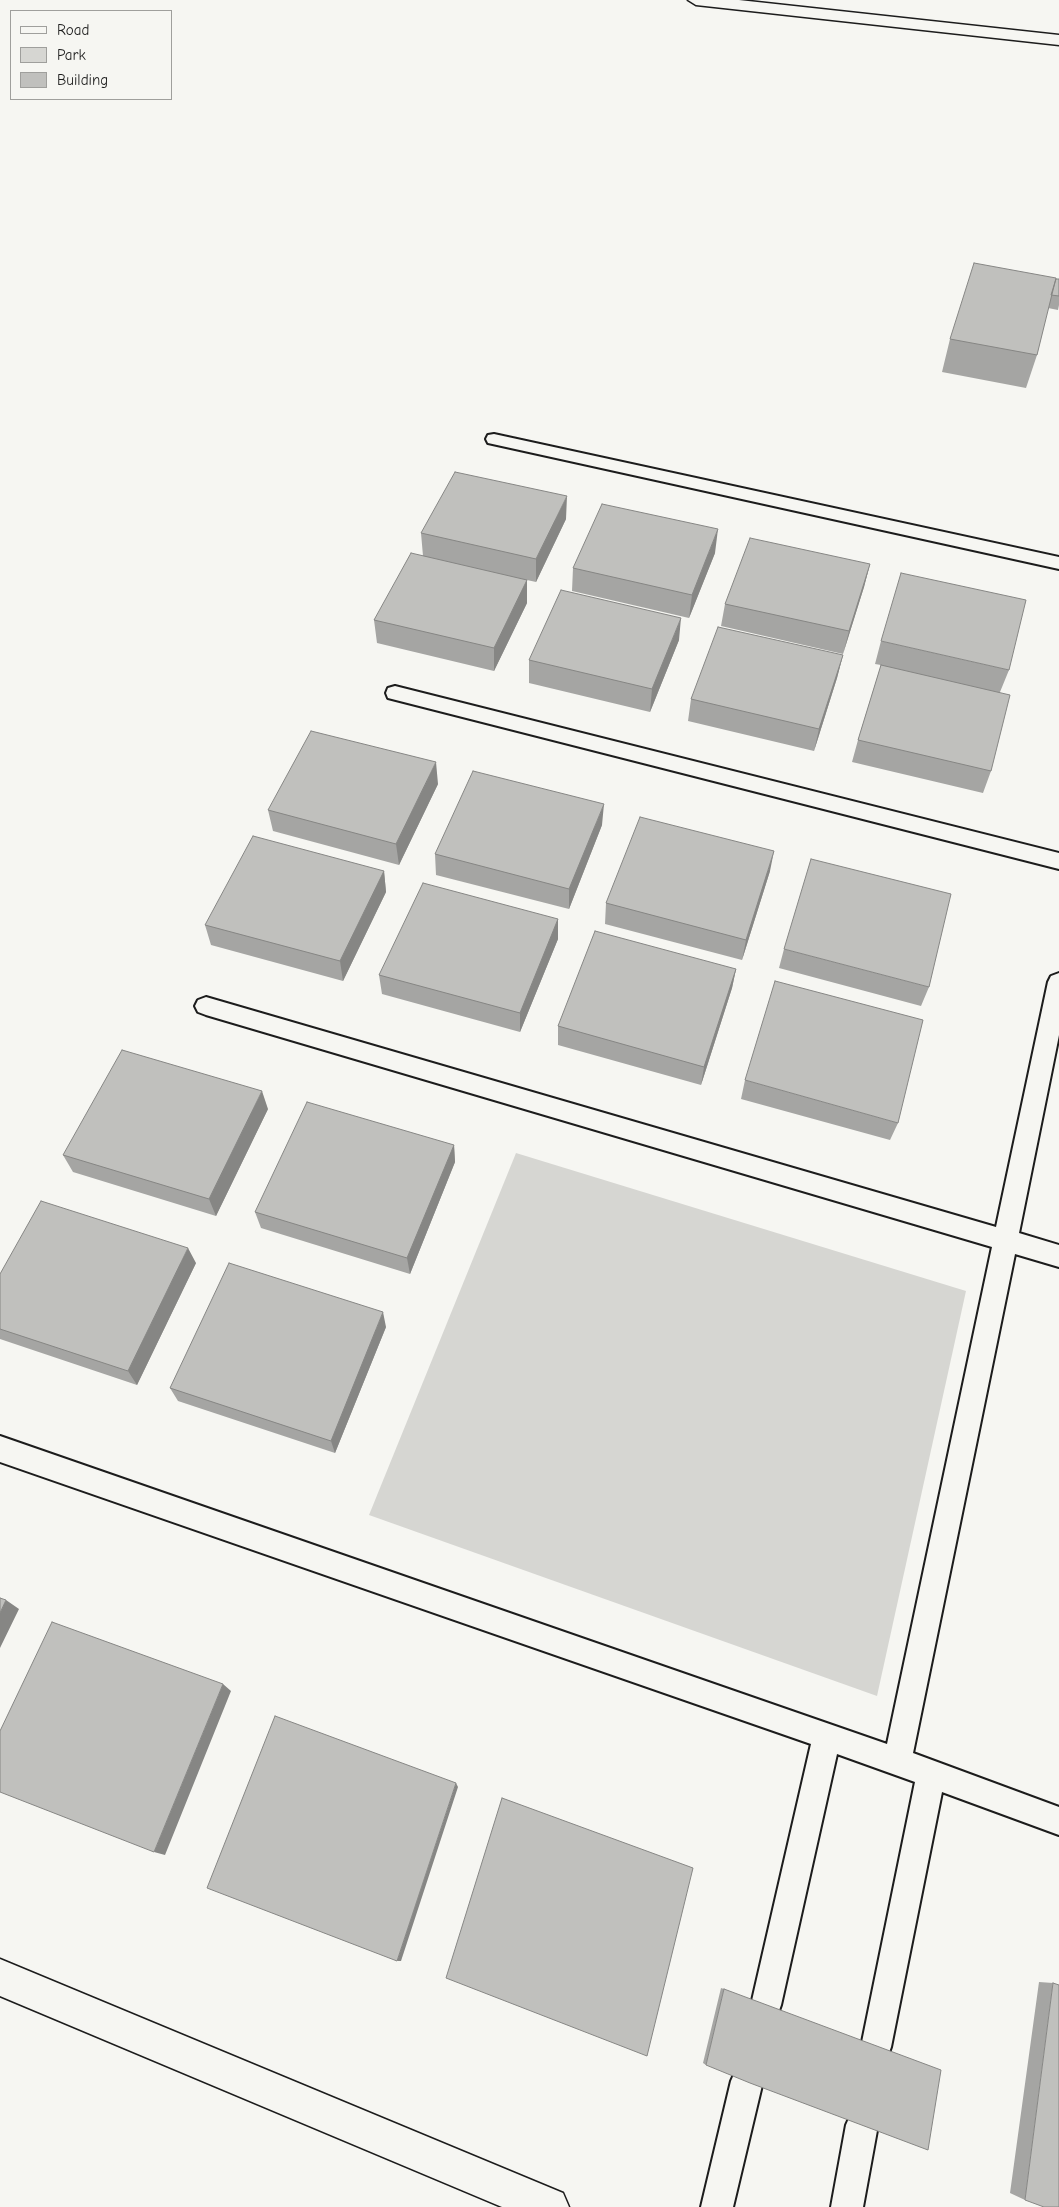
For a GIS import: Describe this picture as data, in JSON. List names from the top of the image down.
{
  "legend": ["Road", "Park", "Building"]
}
